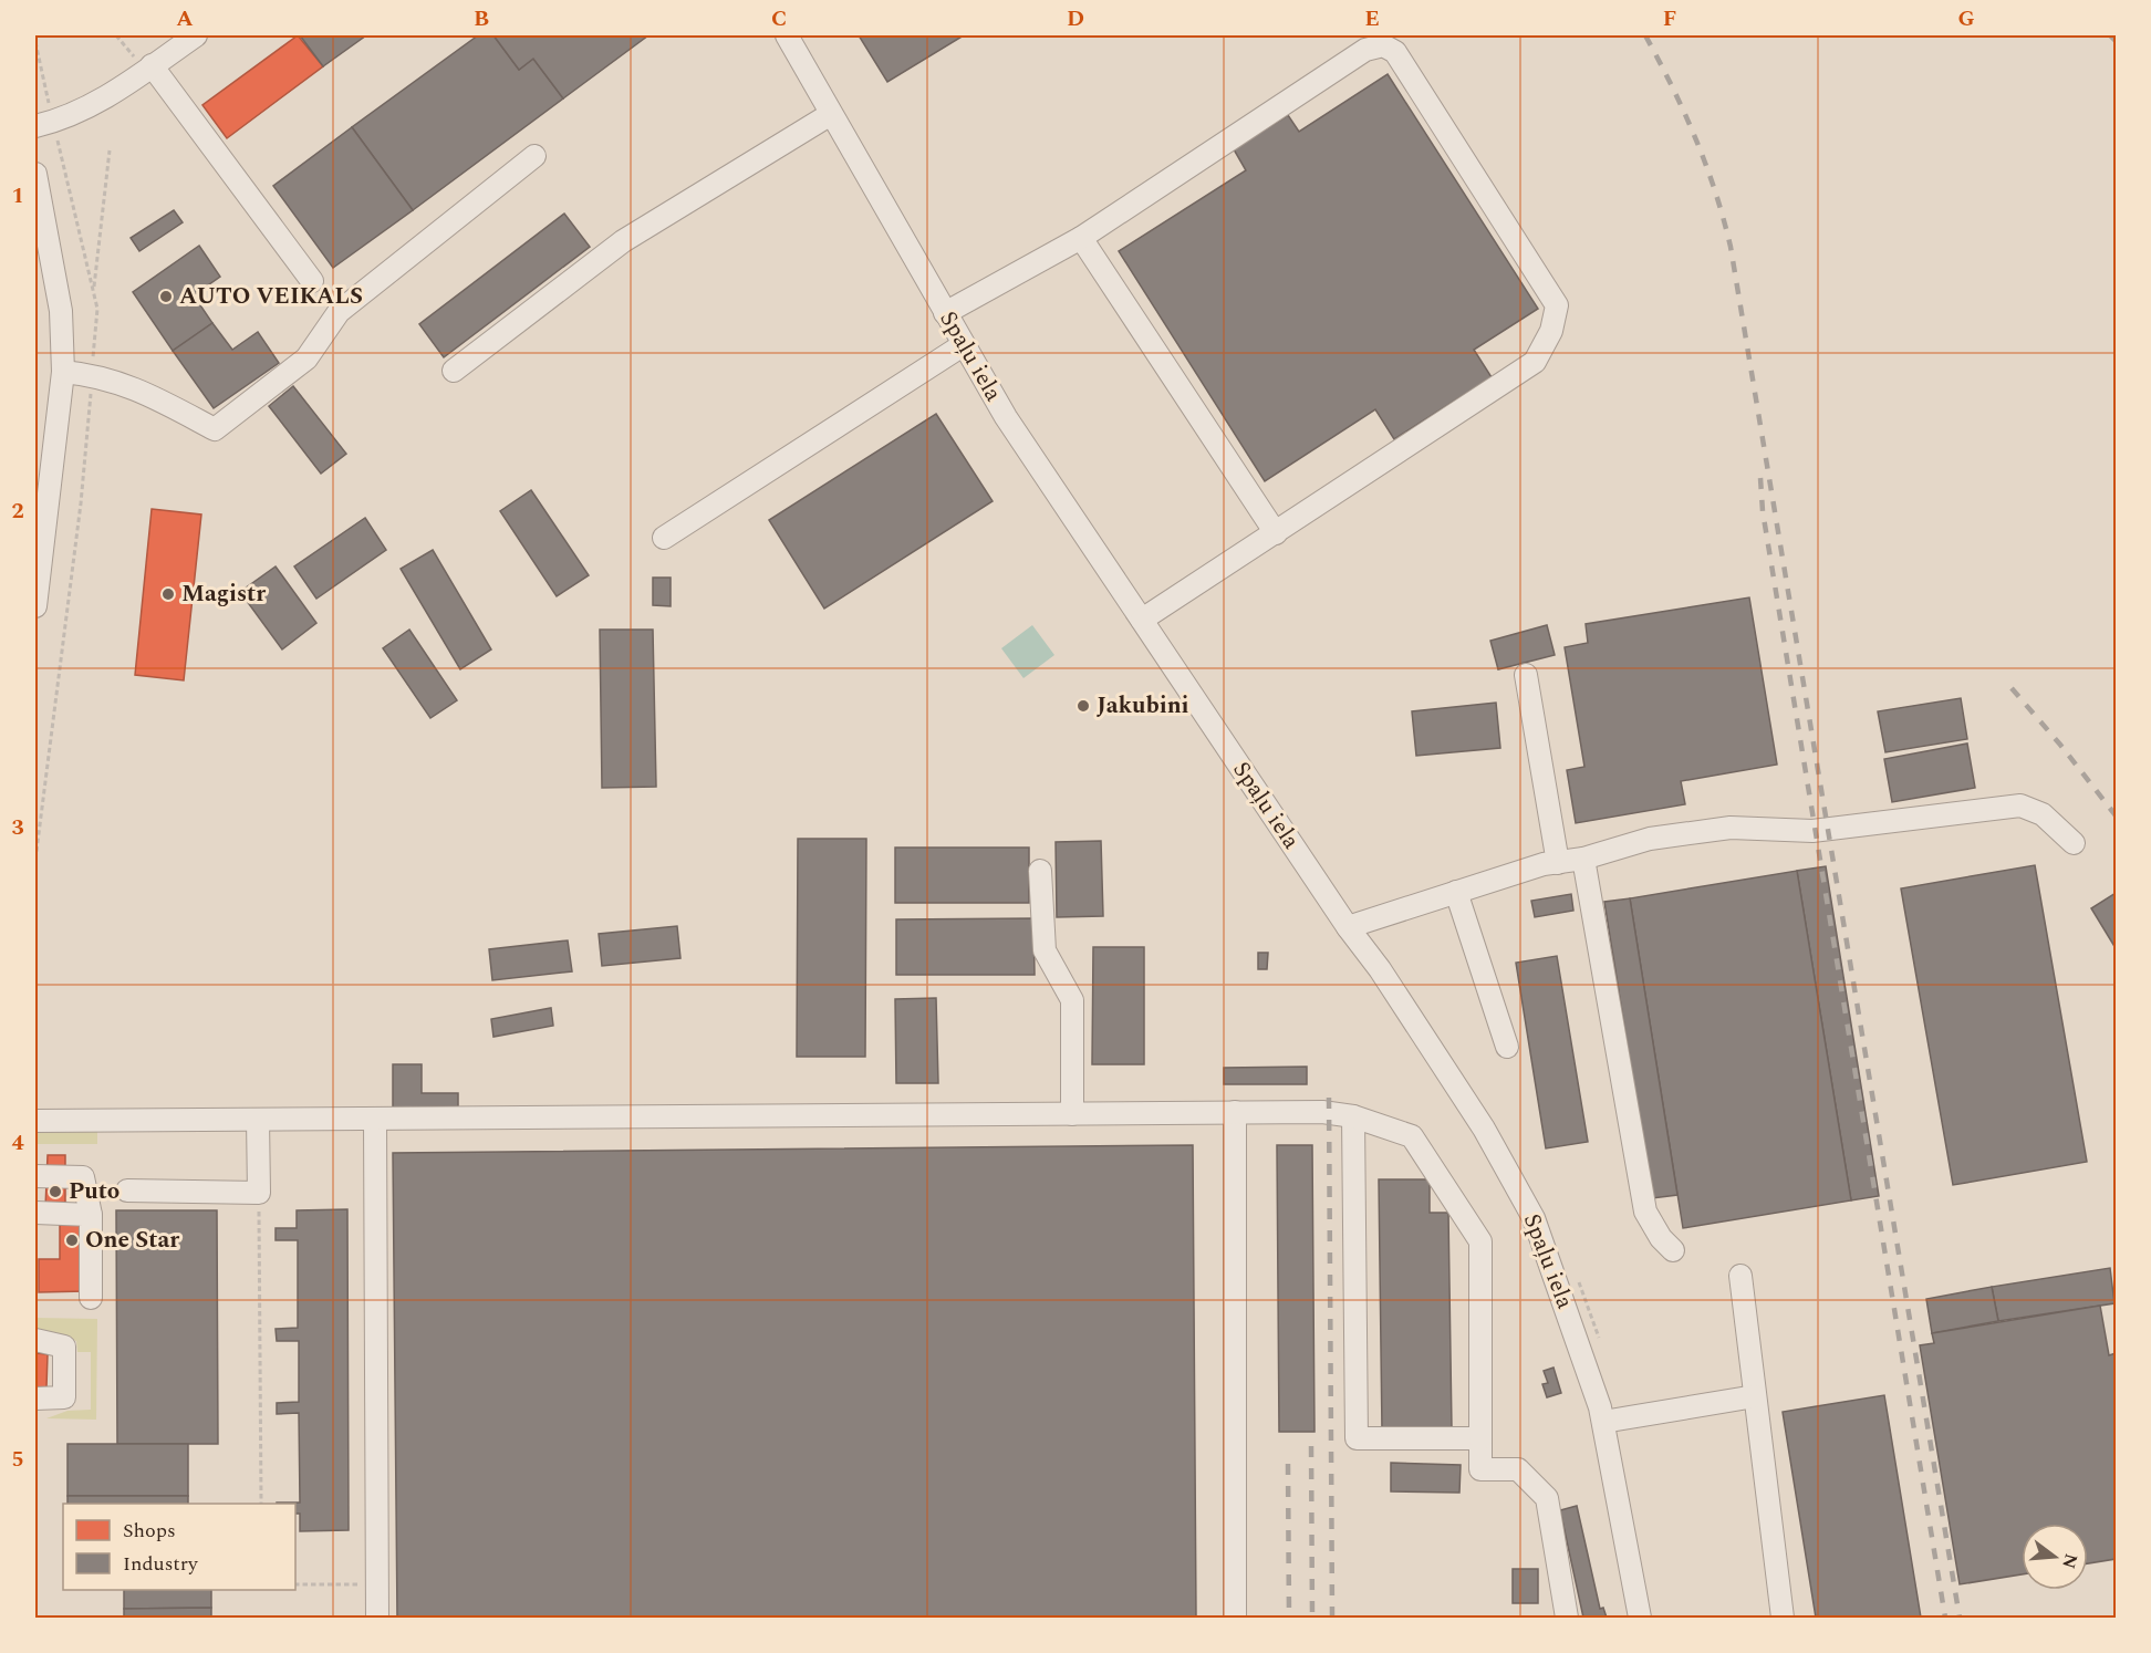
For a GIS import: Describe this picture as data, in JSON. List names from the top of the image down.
{
  "streets": {
    "street": ["Spaļu iela"]
  },
  "places": [
    "AUTO VEIKALS",
    "Magistr",
    "Jakubini",
    "Puto",
    "One Star"
  ],
  "legend": ["Shops", "Industry"],
  "north": "right",
  "grid": {
    "columns": [
      "A",
      "B",
      "C",
      "D",
      "E",
      "F",
      "G"
    ],
    "rows": [
      "1",
      "2",
      "3",
      "4",
      "5"
    ]
  }
}
